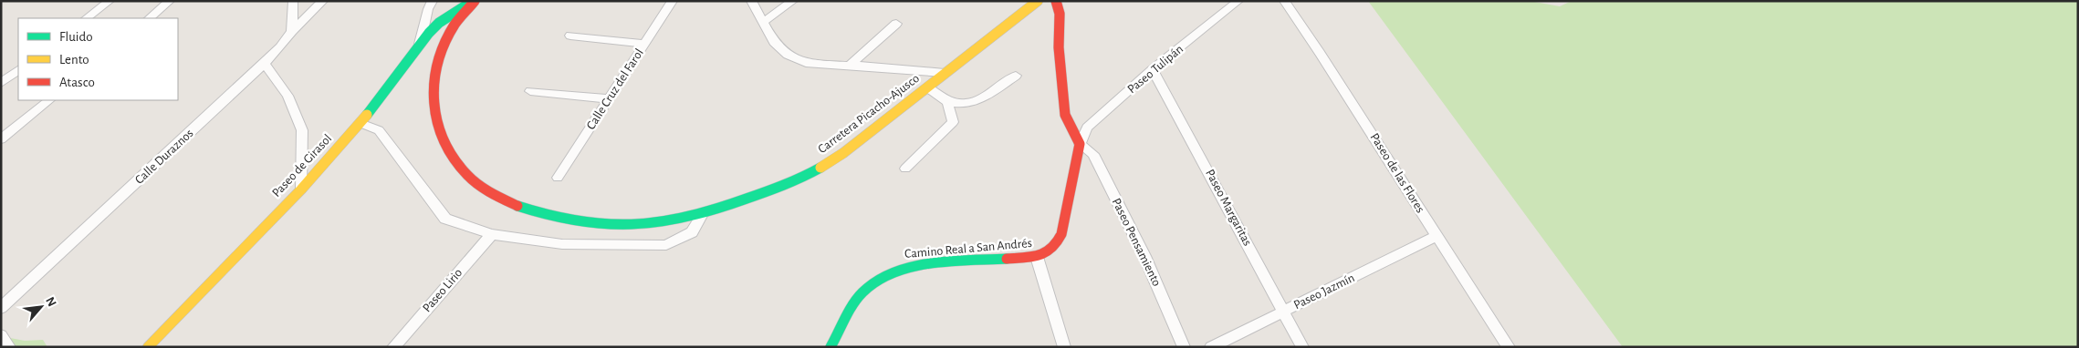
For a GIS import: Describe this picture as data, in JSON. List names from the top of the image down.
{
  "streets": {
    "street": [
      "Paseo Tulipán",
      "Calle Cruz del Farol",
      "Carretera Picacho-Ajusco",
      "Calle Duraznos",
      "Paseo de Girasol",
      "Paseo de las Flores",
      "Paseo Margaritas",
      "Paseo Pensamiento",
      "Camino Real a San Andrés",
      "Paseo Lirio",
      "Paseo Jazmín"
    ]
  },
  "crossings": [
    ["Paseo Tulipán", "Paseo Margaritas"],
    ["Paseo Tulipán", "Paseo Pensamiento"],
    ["Paseo Tulipán", "Camino Real a San Andrés"],
    ["Carretera Picacho-Ajusco", "Paseo de Girasol"],
    ["Paseo de las Flores", "Paseo Jazmín"],
    ["Paseo Margaritas", "Paseo Jazmín"],
    ["Paseo Pensamiento", "Camino Real a San Andrés"]
  ],
  "legend": ["Fluido", "Lento", "Atasco"],
  "north": "top right"
}
